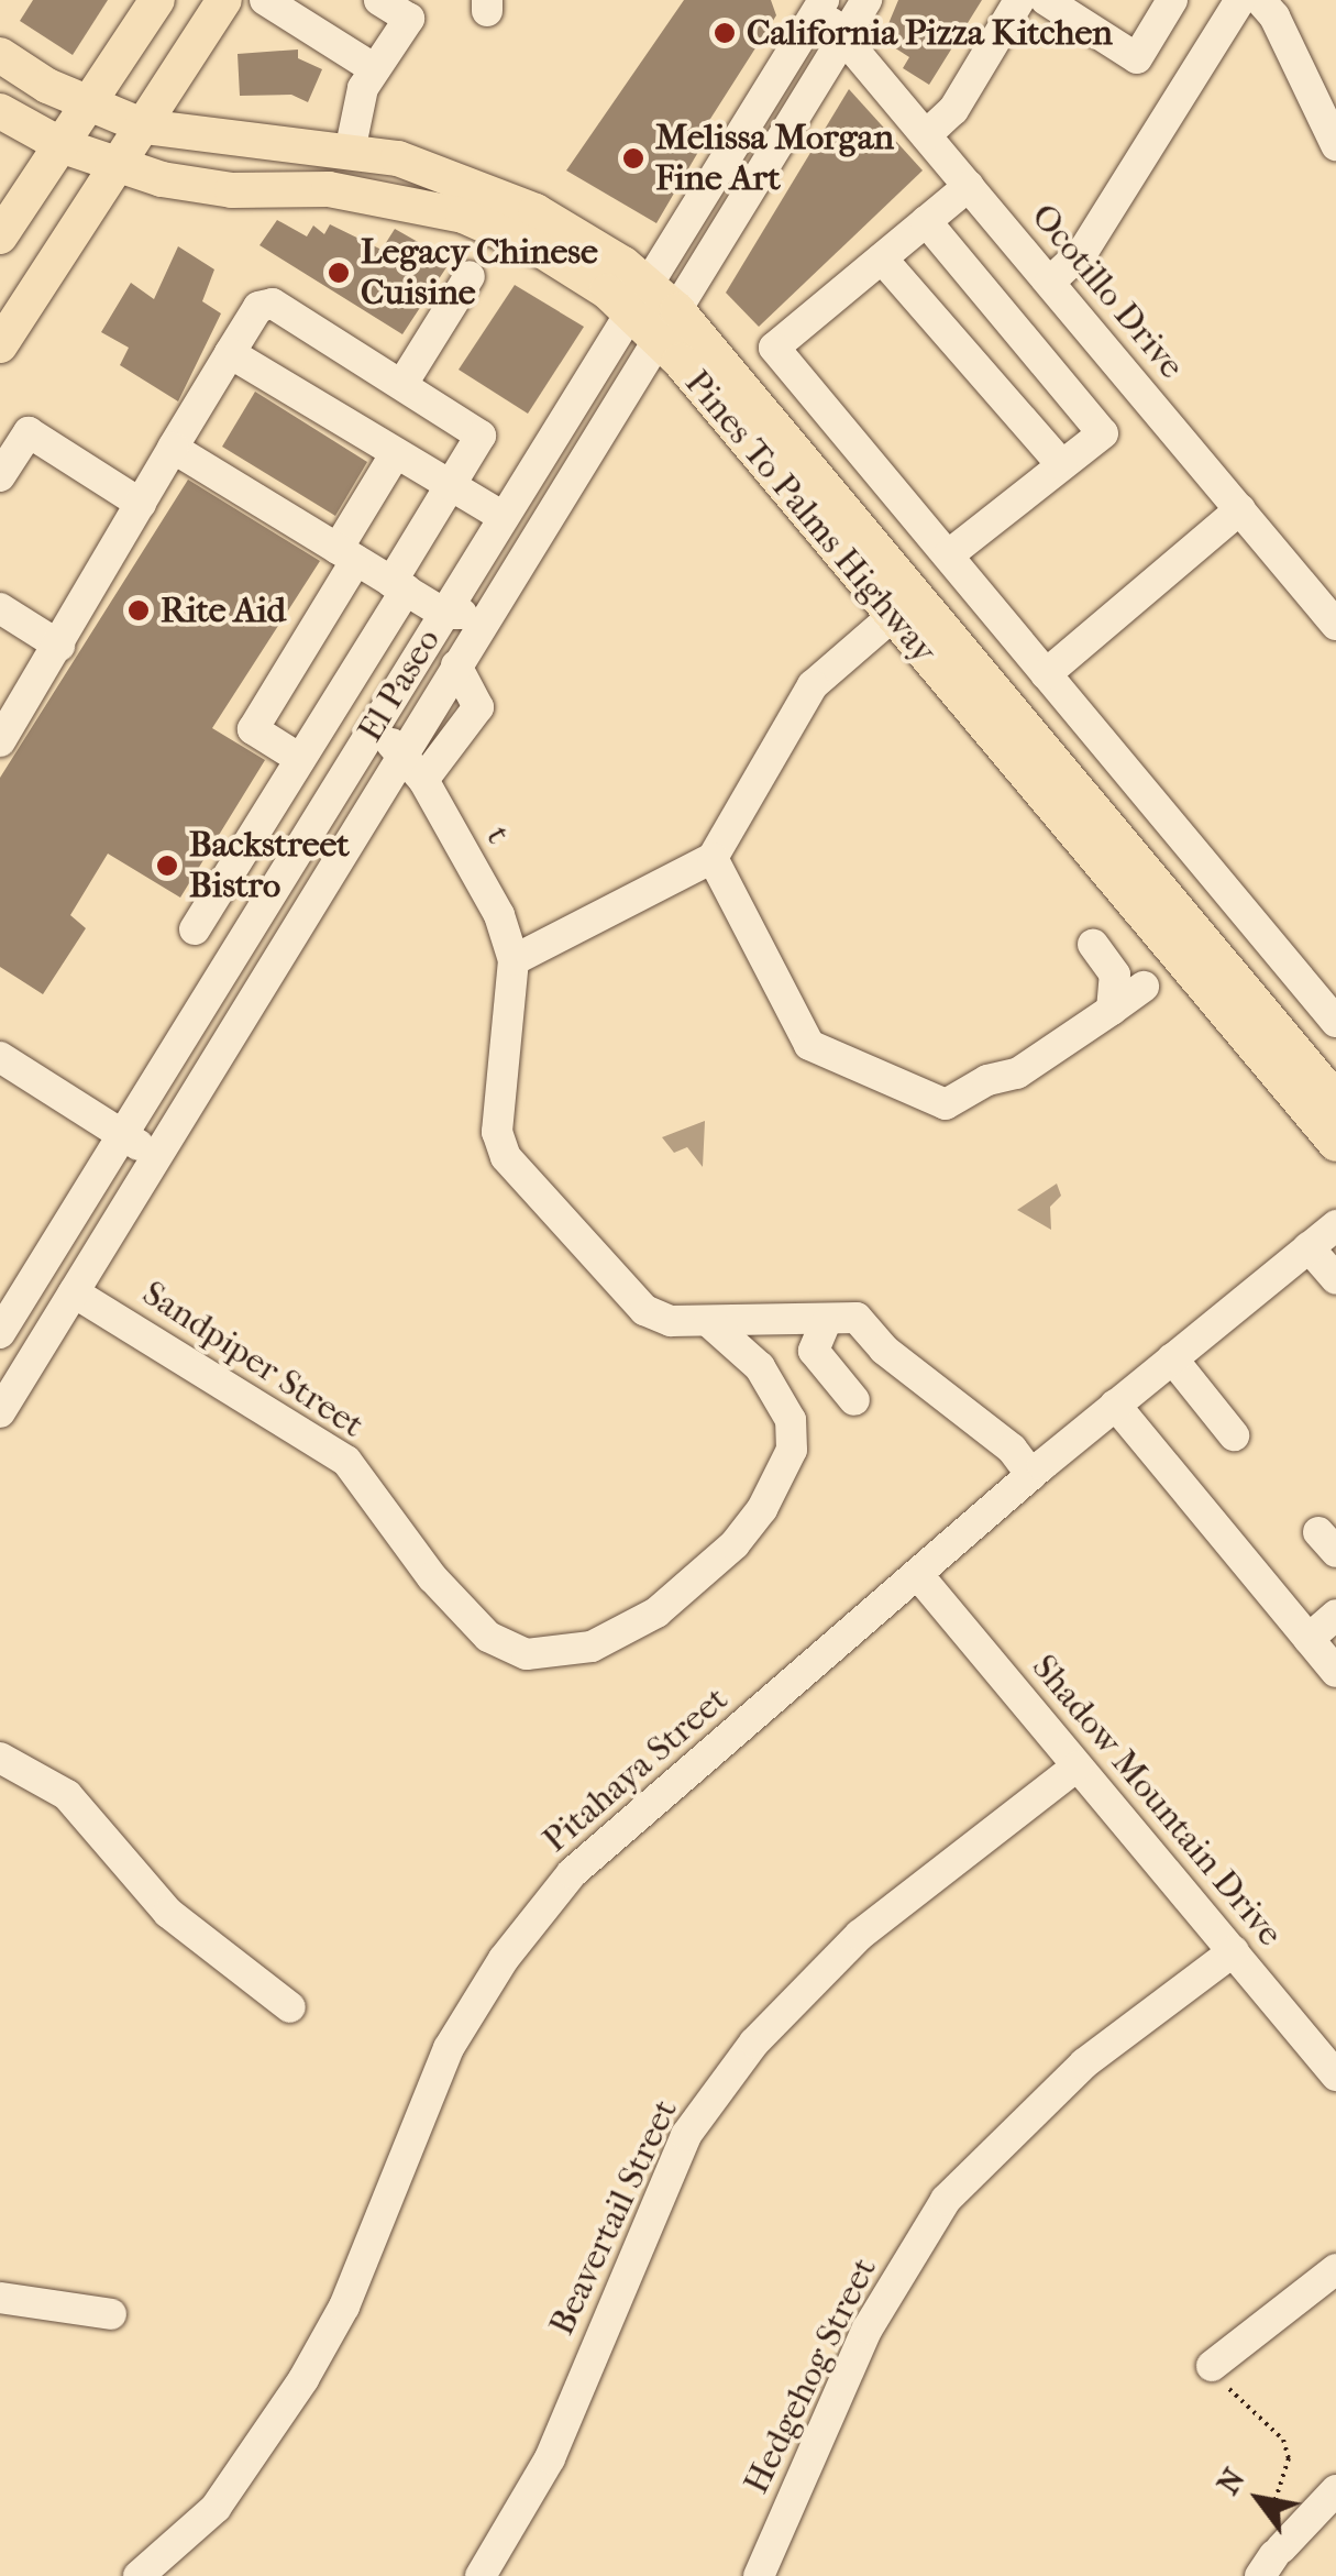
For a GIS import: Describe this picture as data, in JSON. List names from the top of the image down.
{
  "streets": {
    "main road": ["Pines To Palms Highway"],
    "street": [
      "Ocotillo Drive",
      "El Paseo",
      "t",
      "Sandpiper Street",
      "Pitahaya Street",
      "Shadow Mountain Drive",
      "Beavertail Street",
      "Hedgehog Street"
    ]
  },
  "crossings": [
    ["Ocotillo Drive", "El Paseo"],
    ["Pines To Palms Highway", "El Paseo"],
    ["El Paseo", "t"],
    ["El Paseo", "Sandpiper Street"],
    ["Pitahaya Street", "Shadow Mountain Drive"],
    ["Shadow Mountain Drive", "Beavertail Street"],
    ["Shadow Mountain Drive", "Hedgehog Street"]
  ],
  "places": [
    "California Pizza Kitchen",
    "Melissa Morgan Fine Art",
    "Legacy Chinese Cuisine",
    "Rite Aid",
    "Backstreet Bistro"
  ],
  "north": "top left"
}
